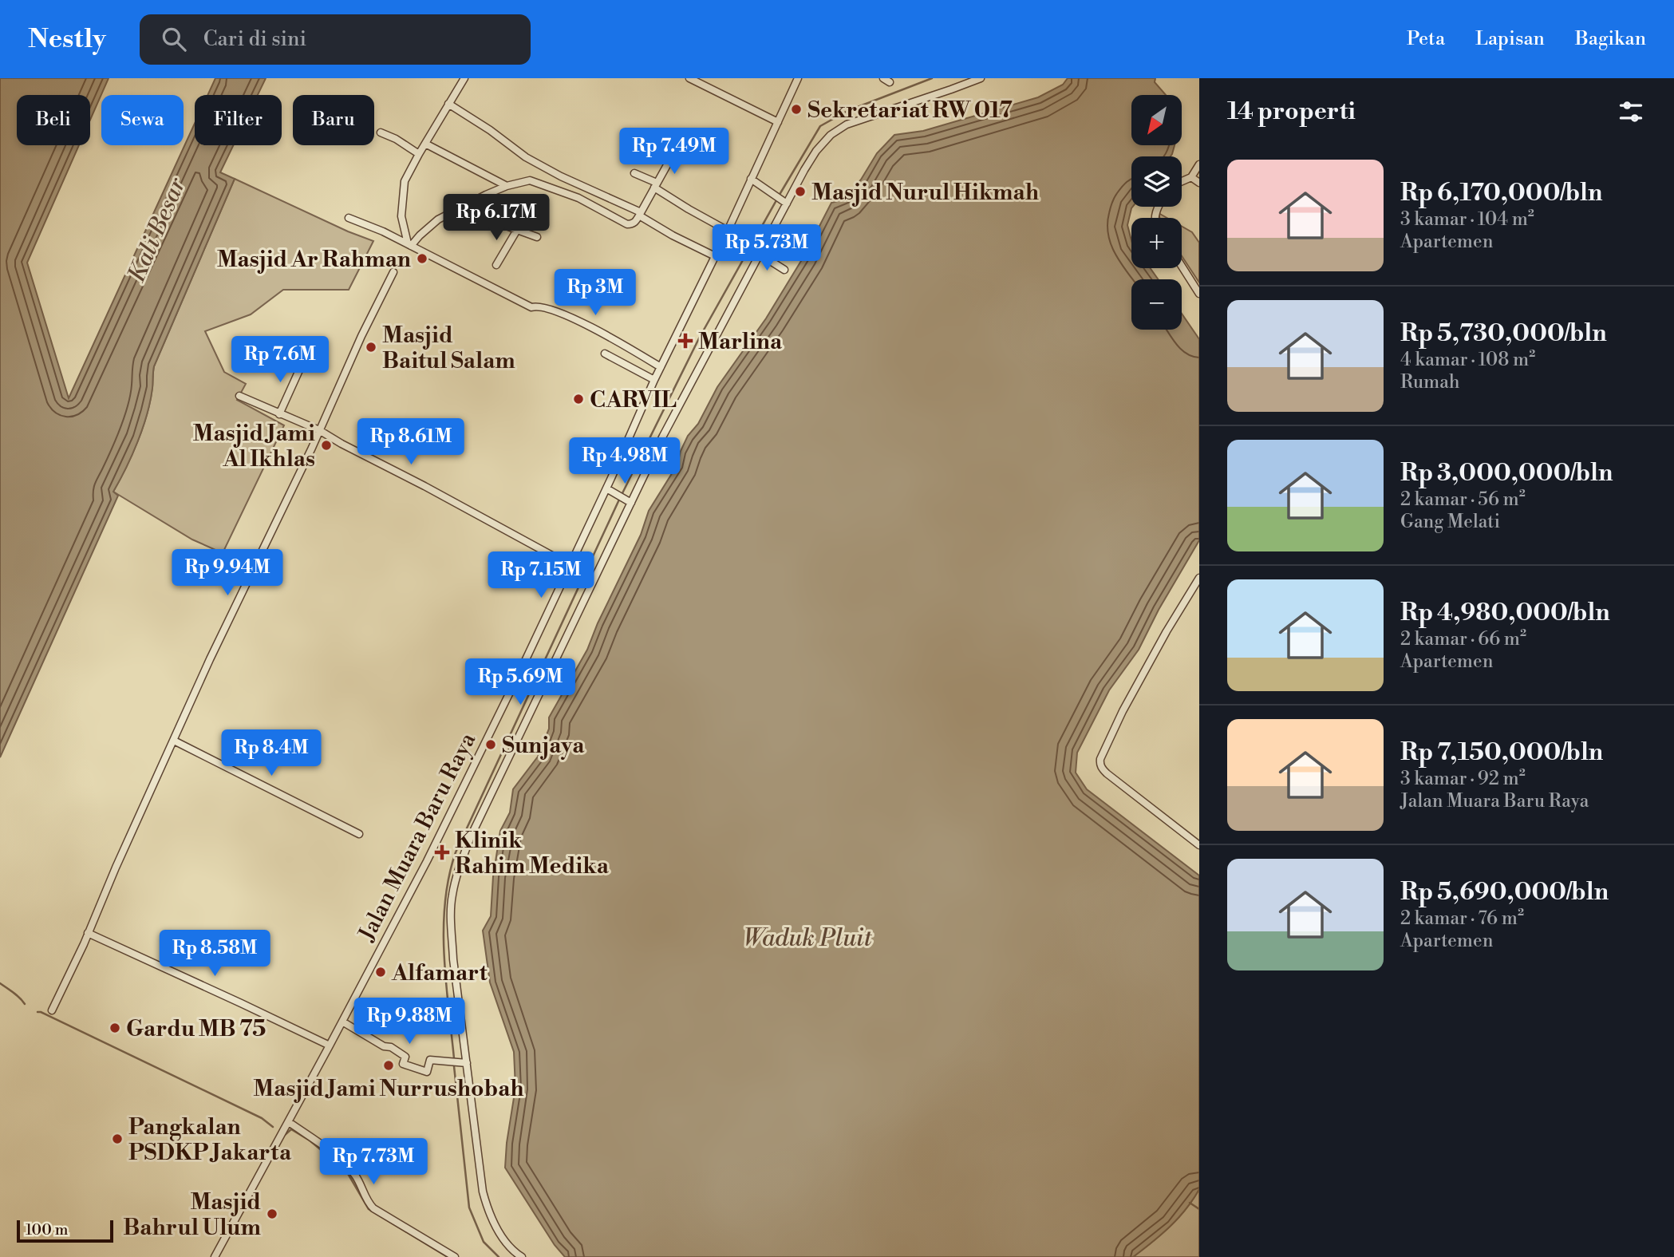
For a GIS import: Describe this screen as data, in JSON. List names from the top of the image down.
{
  "streets": {
    "street": ["Jalan Muara Baru Raya"]
  },
  "water": ["Kali Besar", "Waduk Pluit"],
  "places": {
    "other": [
      "Sekretariat RW 017",
      "Masjid Nurul Hikmah",
      "Masjid Ar Rahman",
      "Masjid Baitul Salam",
      "CARVIL",
      "Masjid Jami Al Ikhlas",
      "Sunjaya",
      "Alfamart",
      "Gardu MB 75",
      "Masjid Jami Nurrushobah",
      "Pangkalan PSDKP Jakarta",
      "Masjid Bahrul Ulum"
    ],
    "health": ["Marlina", "Klinik Rahim Medika"]
  },
  "scale_bar": "100 m",
  "north": "bottom left",
  "page": {
    "header": "Nestly",
    "search": "Cari di sini",
    "nav": ["Peta", "Lapisan", "Bagikan"],
    "heading": "14 properti",
    "map_buttons": ["+", "−"],
    "chip": [
      "Beli",
      "Sewa",
      "Filter",
      "Baru"
    ],
    "price": [
      "Rp 7.49M",
      "Rp 6.17M",
      "Rp 5.73M",
      "Rp 3M",
      "Rp 7.6M",
      "Rp 8.61M",
      "Rp 4.98M",
      "Rp 9.94M",
      "Rp 7.15M",
      "Rp 5.69M",
      "Rp 8.4M",
      "Rp 8.58M",
      "Rp 9.88M",
      "Rp 7.73M"
    ],
    "list": [
      {
        "name": "Rp 6,170,000/bln",
        "note": "3 kamar · 104 m² · Apartemen"
      },
      {
        "name": "Rp 5,730,000/bln",
        "note": "4 kamar · 108 m² · Rumah"
      },
      {
        "name": "Rp 3,000,000/bln",
        "note": "2 kamar · 56 m² · Gang Melati"
      },
      {
        "name": "Rp 4,980,000/bln",
        "note": "2 kamar · 66 m² · Apartemen"
      },
      {
        "name": "Rp 7,150,000/bln",
        "note": "3 kamar · 92 m² · Jalan Muara Baru Raya"
      },
      {
        "name": "Rp 5,690,000/bln",
        "note": "2 kamar · 76 m² · Apartemen"
      }
    ],
    "scale": "100 m"
  }
}
